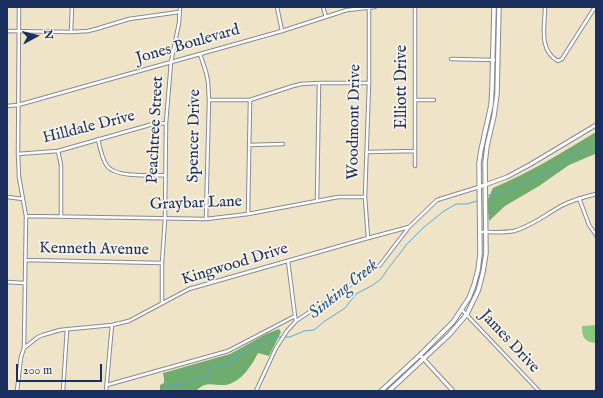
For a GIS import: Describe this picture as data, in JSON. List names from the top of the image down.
{
  "streets": {
    "street": [
      "Jones Boulevard",
      "Elliott Drive",
      "Woodmont Drive",
      "Hilldale Drive",
      "Peachtree Street",
      "Spencer Drive",
      "Graybar Lane",
      "Kenneth Avenue",
      "Kingwood Drive",
      "James Drive"
    ]
  },
  "crossings": [
    ["Jones Boulevard", "Woodmont Drive"],
    ["Jones Boulevard", "Peachtree Street"],
    ["Jones Boulevard", "Spencer Drive"],
    ["Woodmont Drive", "Graybar Lane"],
    ["Woodmont Drive", "Kingwood Drive"],
    ["Hilldale Drive", "Peachtree Street"],
    ["Peachtree Street", "Graybar Lane"],
    ["Peachtree Street", "Kenneth Avenue"],
    ["Peachtree Street", "Kingwood Drive"],
    ["Spencer Drive", "Graybar Lane"]
  ],
  "water": ["Sinking Creek"],
  "scale_bar": "200 m",
  "north": "right"
}
